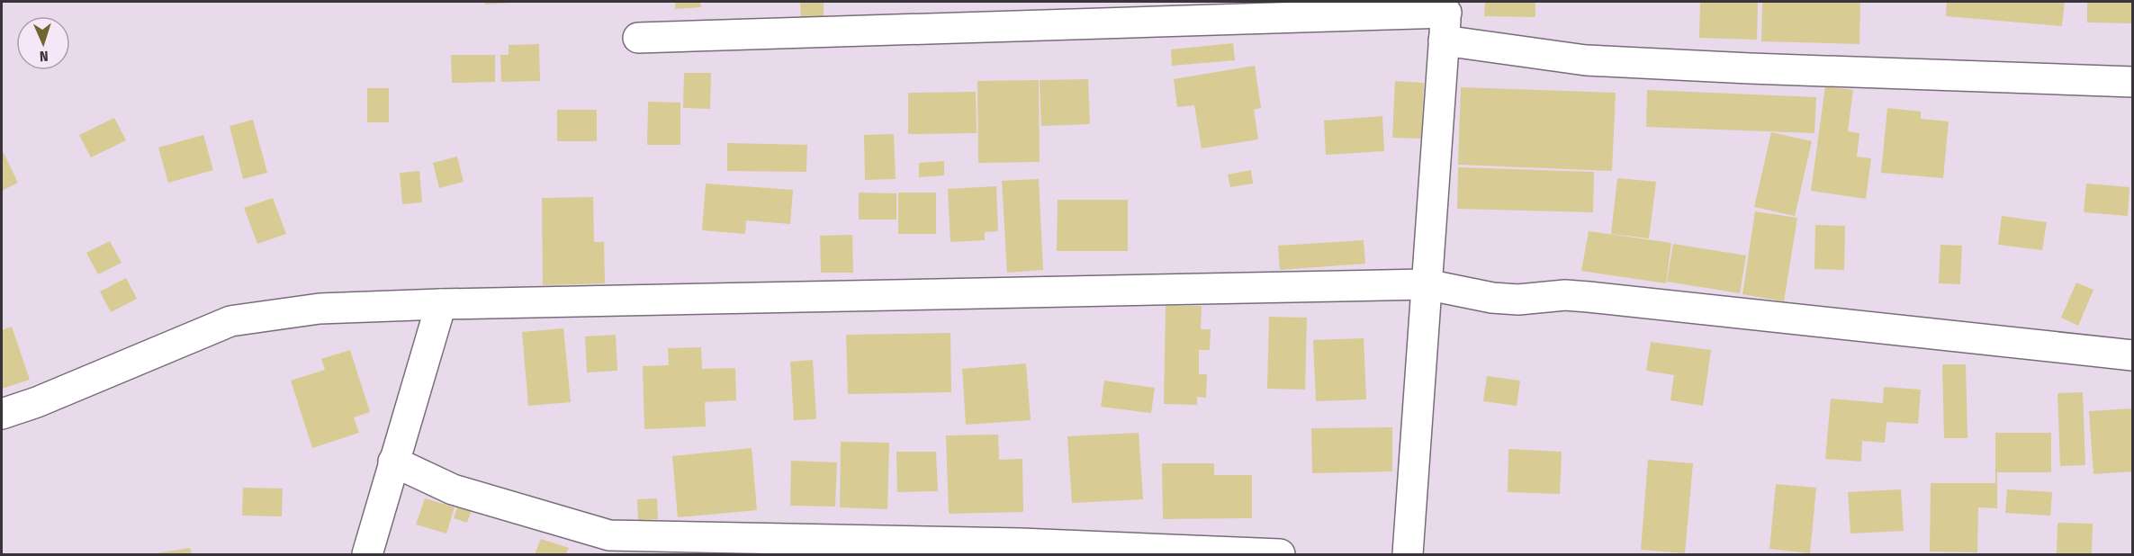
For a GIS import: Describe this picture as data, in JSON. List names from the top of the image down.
{
  "north": "bottom"
}
